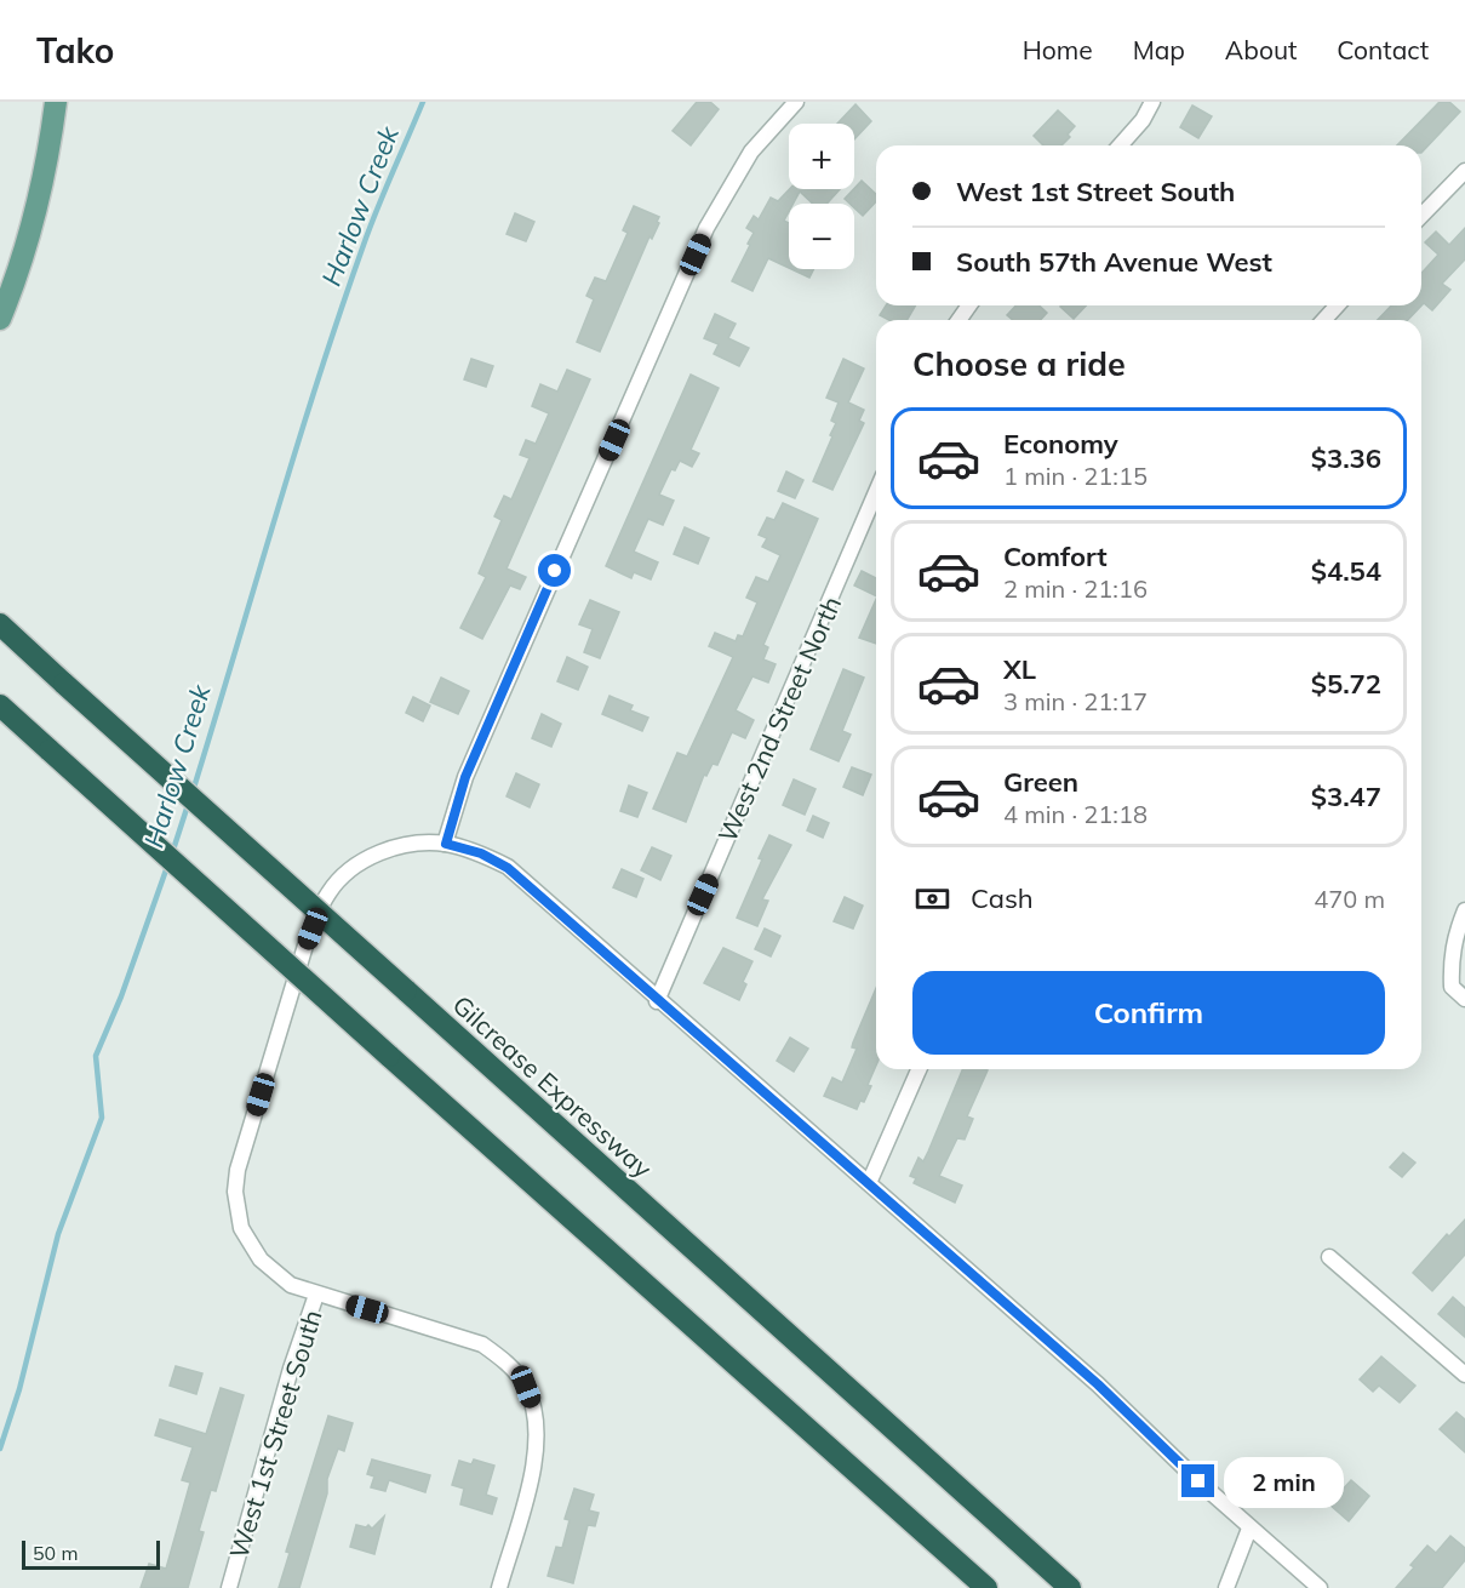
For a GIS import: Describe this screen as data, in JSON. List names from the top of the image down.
{
  "streets": {
    "highway": ["Gilcrease Expressway"],
    "street": ["West 2nd Street North", "West 1st Street South"]
  },
  "crossings": [
    ["West 2nd Street North", "West 1st Street South"]
  ],
  "water": ["Harlow Creek"],
  "scale_bar": "50 m",
  "page": {
    "header": "Tako",
    "nav": [
      "Home",
      "Map",
      "About",
      "Contact"
    ],
    "map_buttons": ["+", "−"],
    "banner": ["West 1st Street South", "South 57th Avenue West"],
    "heading": "Choose a ride",
    "list": [
      {
        "name": "Economy",
        "note": "1 min · 21:15",
        "value": "$3.36"
      },
      {
        "name": "Comfort",
        "note": "2 min · 21:16",
        "value": "$4.54"
      },
      {
        "name": "XL",
        "note": "3 min · 21:17",
        "value": "$5.72"
      },
      {
        "name": "Green",
        "note": "4 min · 21:18",
        "value": "$3.47"
      }
    ],
    "pay": ["Cash", "470 m"],
    "buttons": "Confirm",
    "bubble": "2 min",
    "scale": "50 m"
  }
}
